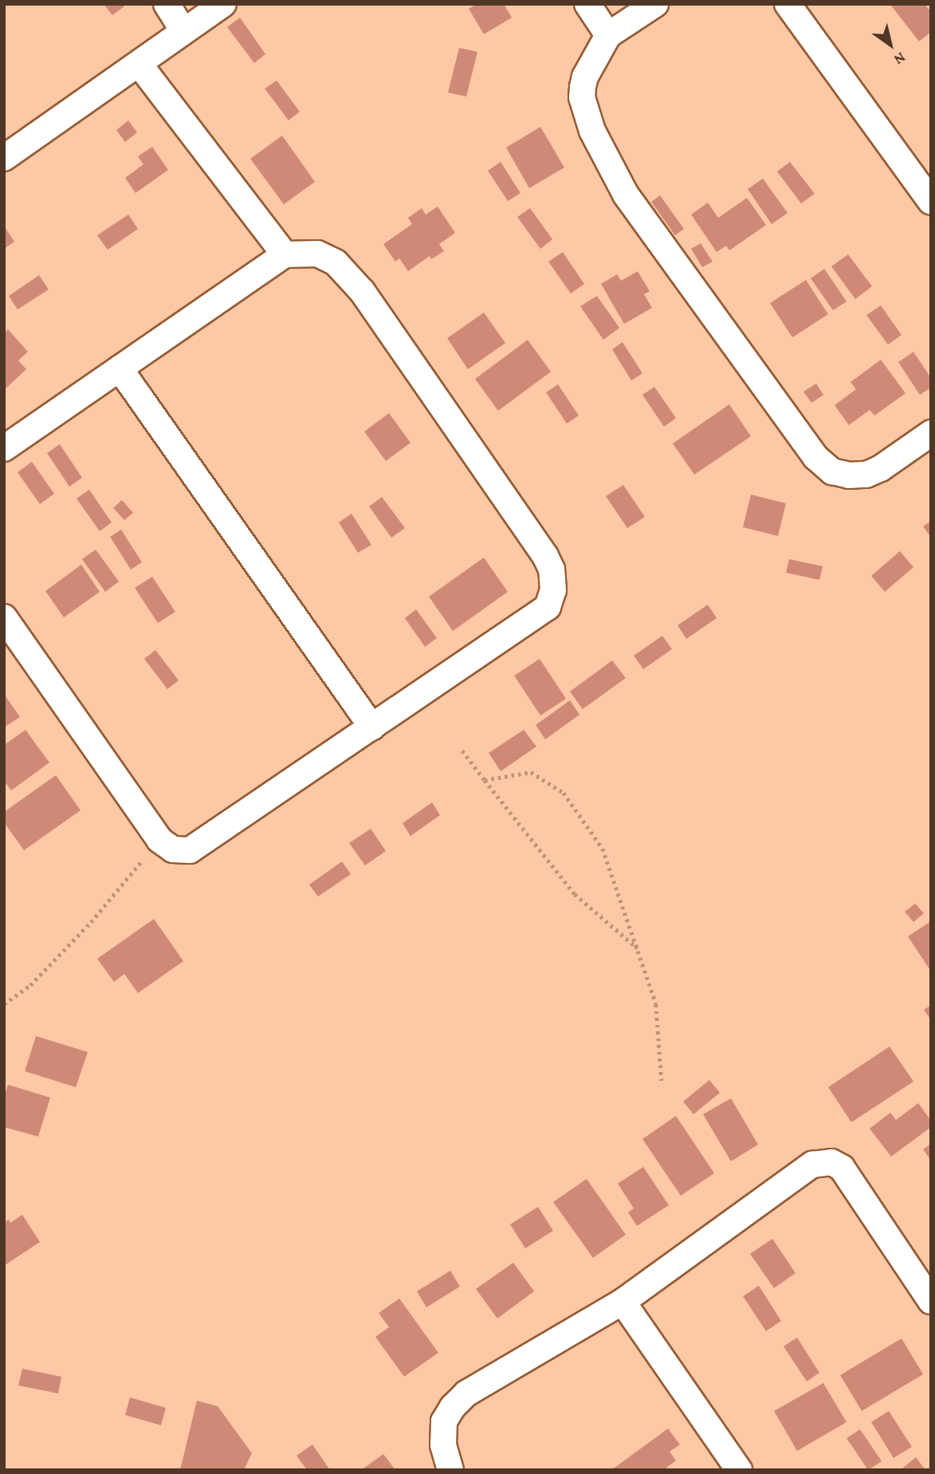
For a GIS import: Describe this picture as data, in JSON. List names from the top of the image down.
{
  "north": "bottom right"
}
